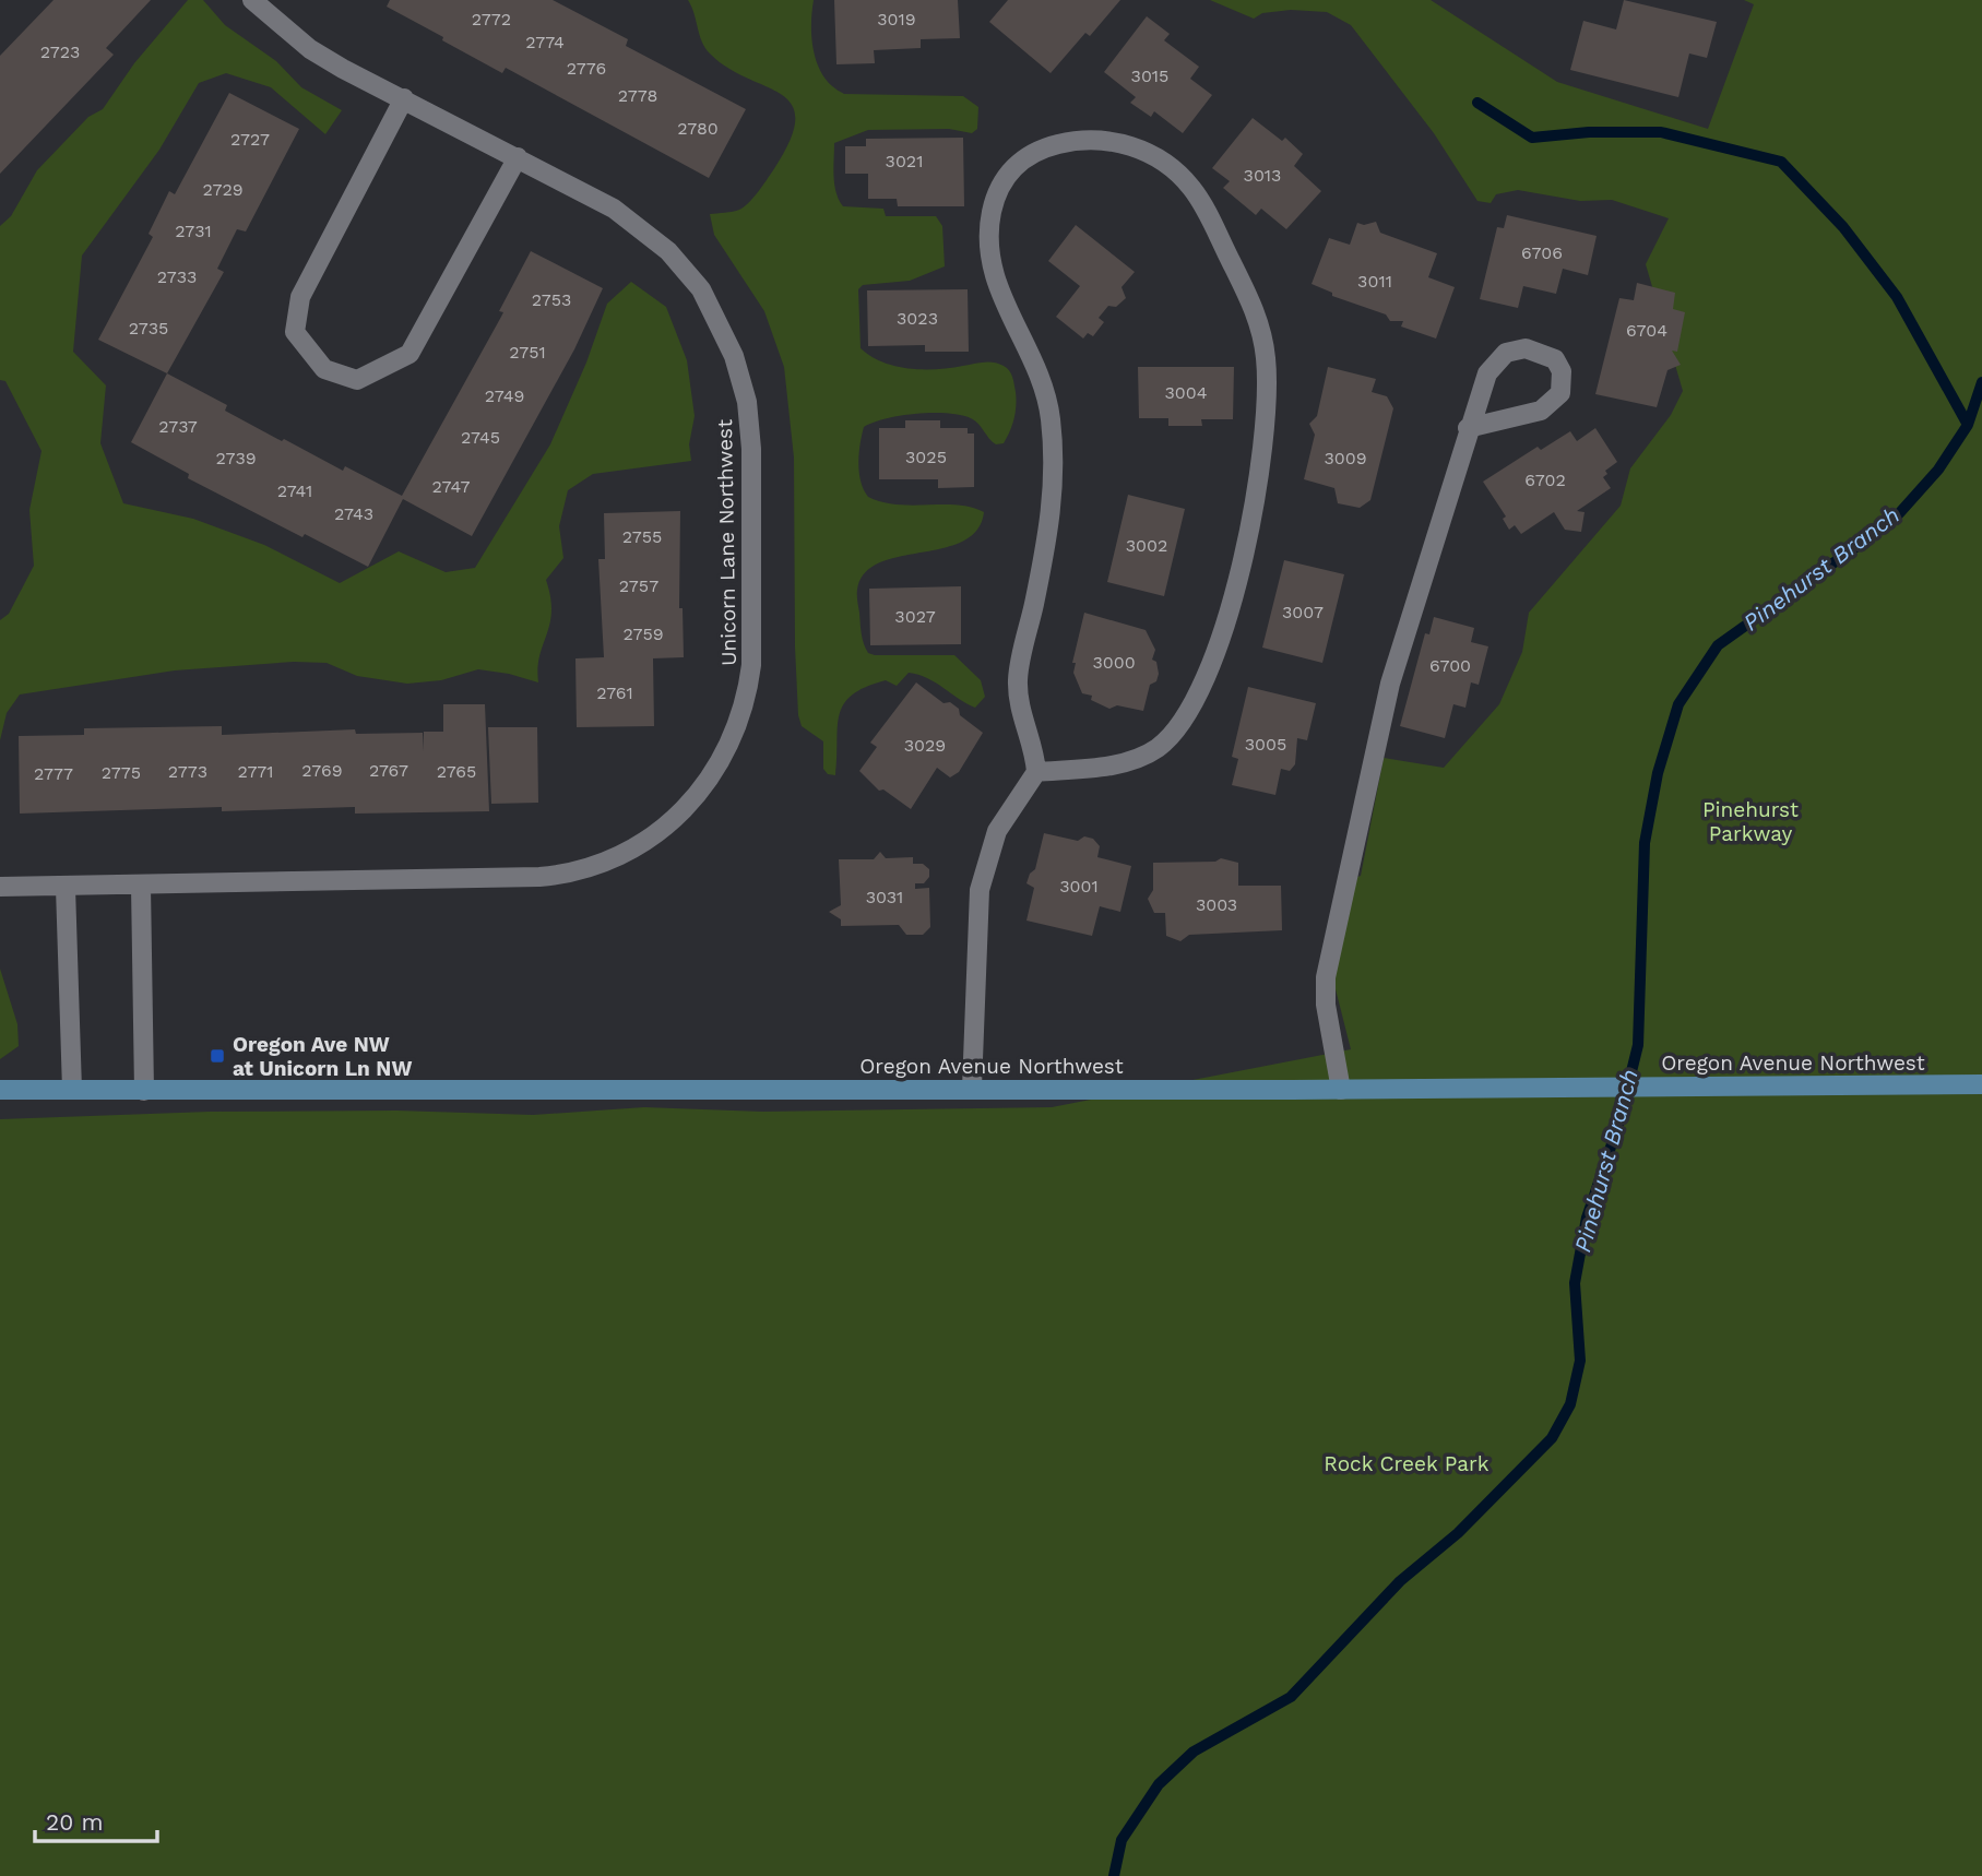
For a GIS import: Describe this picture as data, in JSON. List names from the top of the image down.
{
  "streets": {
    "street": ["Unicorn Lane Northwest", "Oregon Avenue Northwest"]
  },
  "water": ["Pinehurst Branch"],
  "parks": ["Pinehurst Parkway", "Rock Creek Park"],
  "places": {
    "transit": ["Oregon Ave NW at Unicorn Ln NW"]
  },
  "house_numbers": [
    "2772",
    "3019",
    "2774",
    "2723",
    "2776",
    "3015",
    "2778",
    "2780",
    "2727",
    "3021",
    "3013",
    "2729",
    "2731",
    "6706",
    "2733",
    "3011",
    "2753",
    "3023",
    "2735",
    "6704",
    "2751",
    "3004",
    "2749",
    "2737",
    "2745",
    "3025",
    "2739",
    "3009",
    "6702",
    "2747",
    "2741",
    "2743",
    "2755",
    "3002",
    "2757",
    "3007",
    "3027",
    "2759",
    "3000",
    "6700",
    "2761",
    "3005",
    "3029",
    "2769",
    "2767",
    "2773",
    "2771",
    "2765",
    "2775",
    "2777",
    "3001",
    "3031",
    "3003"
  ],
  "scale_bar": "20 m"
}
